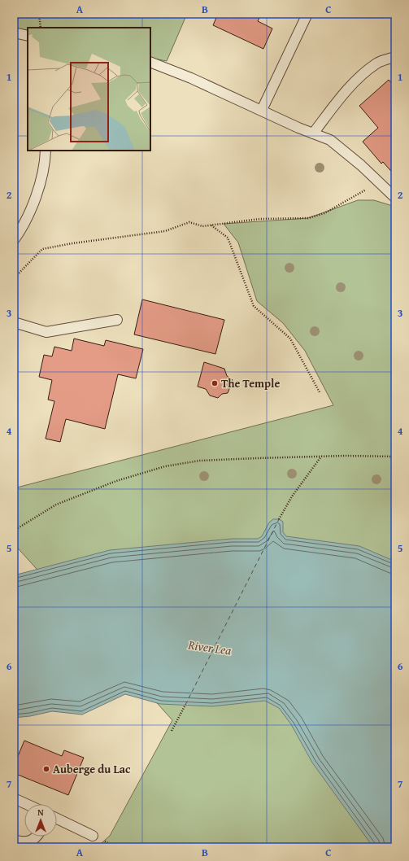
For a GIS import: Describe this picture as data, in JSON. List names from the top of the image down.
{
  "water": ["River Lea"],
  "places": ["The Temple", "Auberge du Lac"],
  "north": "top",
  "grid": {
    "columns": ["A", "B", "C"],
    "rows": [
      "1",
      "2",
      "3",
      "4",
      "5",
      "6",
      "7"
    ]
  }
}
